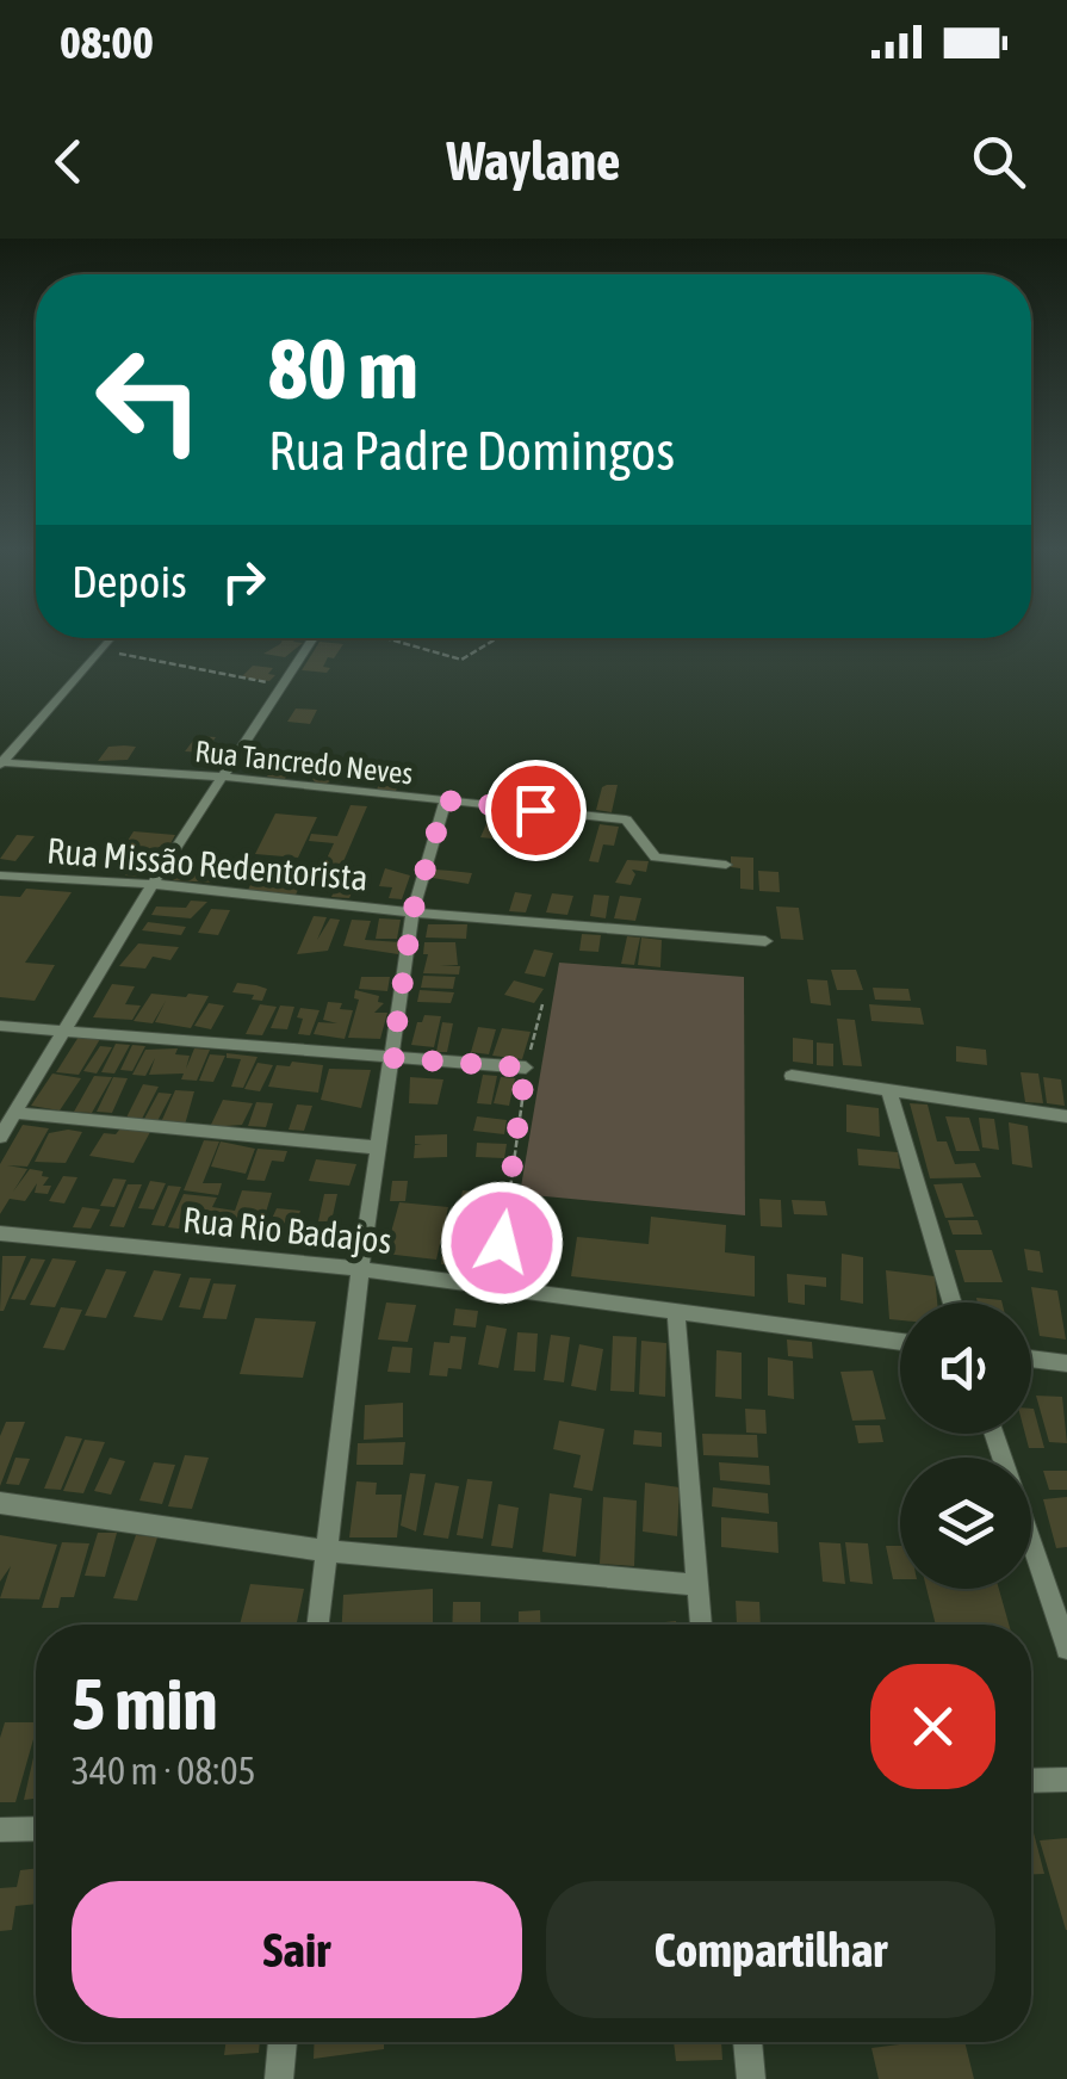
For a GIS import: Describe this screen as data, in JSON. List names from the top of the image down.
{
  "streets": {
    "street": ["Rua Tancredo Neves", "Rua Missão Redentorista", "Rua Rio Badajos"]
  },
  "page": {
    "status": "08:00",
    "header": "Waylane",
    "turn": ["80 m", "Rua Padre Domingos"],
    "then": "Depois",
    "heading": ["5 min", "340 m · 08:05"],
    "buttons": ["Sair", "Compartilhar"]
  }
}
